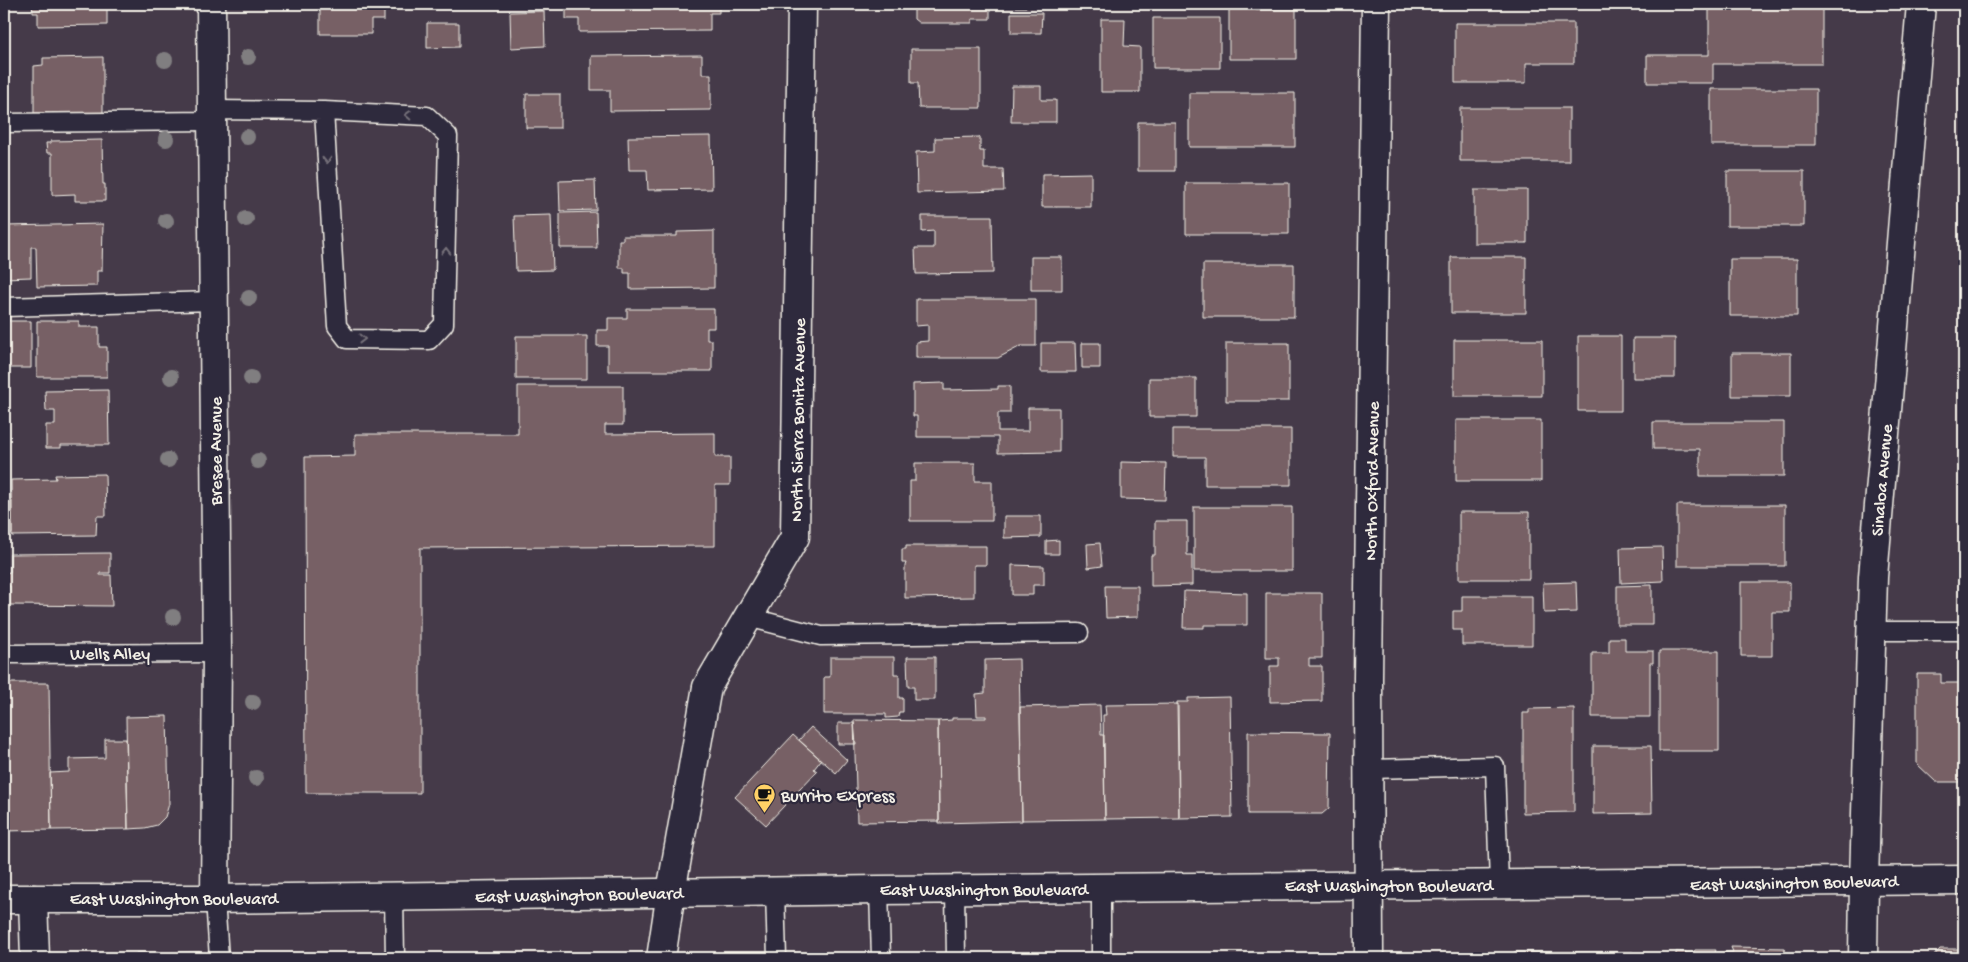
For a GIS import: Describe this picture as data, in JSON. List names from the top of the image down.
{
  "streets": {
    "street": [
      "North Sierra Bonita Avenue",
      "Bresee Avenue",
      "Sinaloa Avenue",
      "North Oxford Avenue",
      "East Washington Boulevard"
    ],
    "lane": ["Wells Alley"]
  },
  "crossings": [
    ["North Sierra Bonita Avenue", "East Washington Boulevard"],
    ["Bresee Avenue", "Wells Alley"],
    ["Bresee Avenue", "East Washington Boulevard"],
    ["Sinaloa Avenue", "East Washington Boulevard"],
    ["North Oxford Avenue", "East Washington Boulevard"]
  ],
  "places": {
    "cafe": ["Burrito Express"]
  }
}
